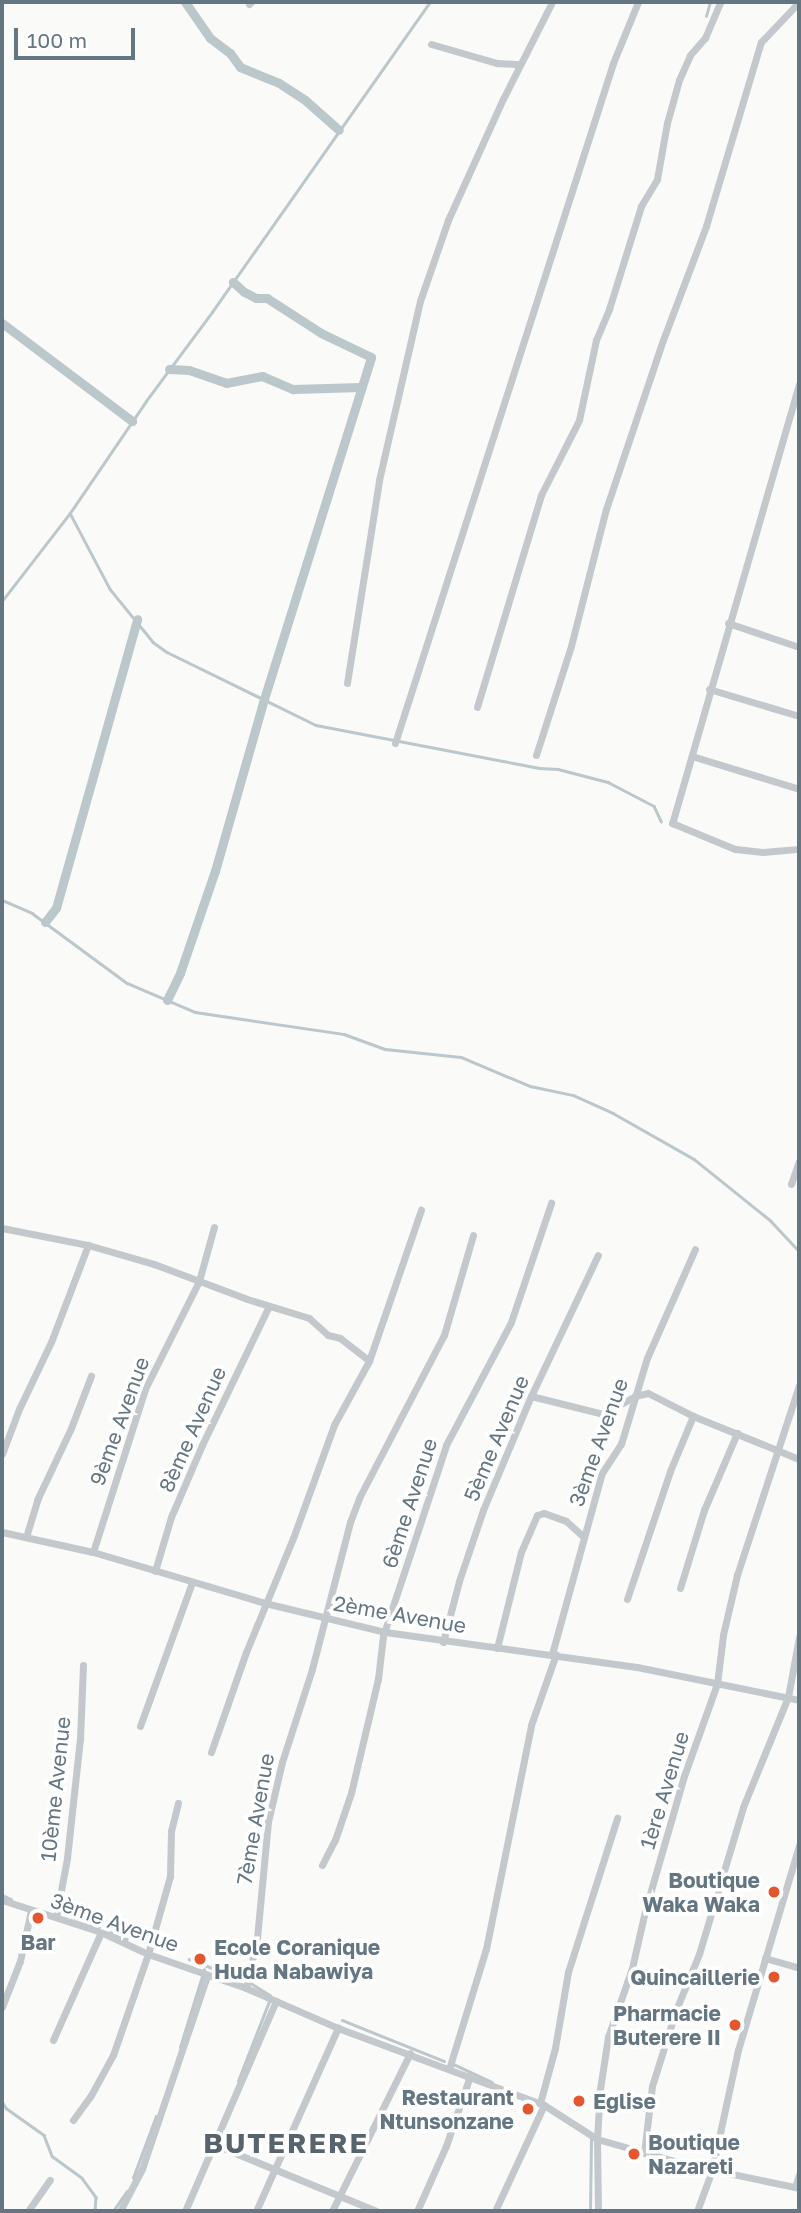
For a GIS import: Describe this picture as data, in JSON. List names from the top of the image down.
{
  "streets": {
    "street": [
      "9ème Avenue",
      "8ème Avenue",
      "5ème Avenue",
      "3ème Avenue",
      "6ème Avenue",
      "2ème Avenue",
      "10ème Avenue",
      "1ère Avenue",
      "7ème Avenue"
    ]
  },
  "crossings": [
    ["9ème Avenue", "2ème Avenue"],
    ["8ème Avenue", "2ème Avenue"],
    ["5ème Avenue", "2ème Avenue"],
    ["3ème Avenue", "2ème Avenue"],
    ["3ème Avenue", "10ème Avenue"],
    ["3ème Avenue", "1ère Avenue"],
    ["3ème Avenue", "7ème Avenue"],
    ["6ème Avenue", "2ème Avenue"],
    ["2ème Avenue", "1ère Avenue"],
    ["2ème Avenue", "7ème Avenue"]
  ],
  "districts": ["BUTERERE"],
  "places": [
    "Boutique Waka Waka",
    "Bar",
    "Ecole Coranique Huda Nabawiya",
    "Quincaillerie",
    "Pharmacie Buterere II",
    "Eglise",
    "Restaurant Ntunsonzane",
    "Boutique Nazareti"
  ],
  "scale_bar": "100 m"
}
